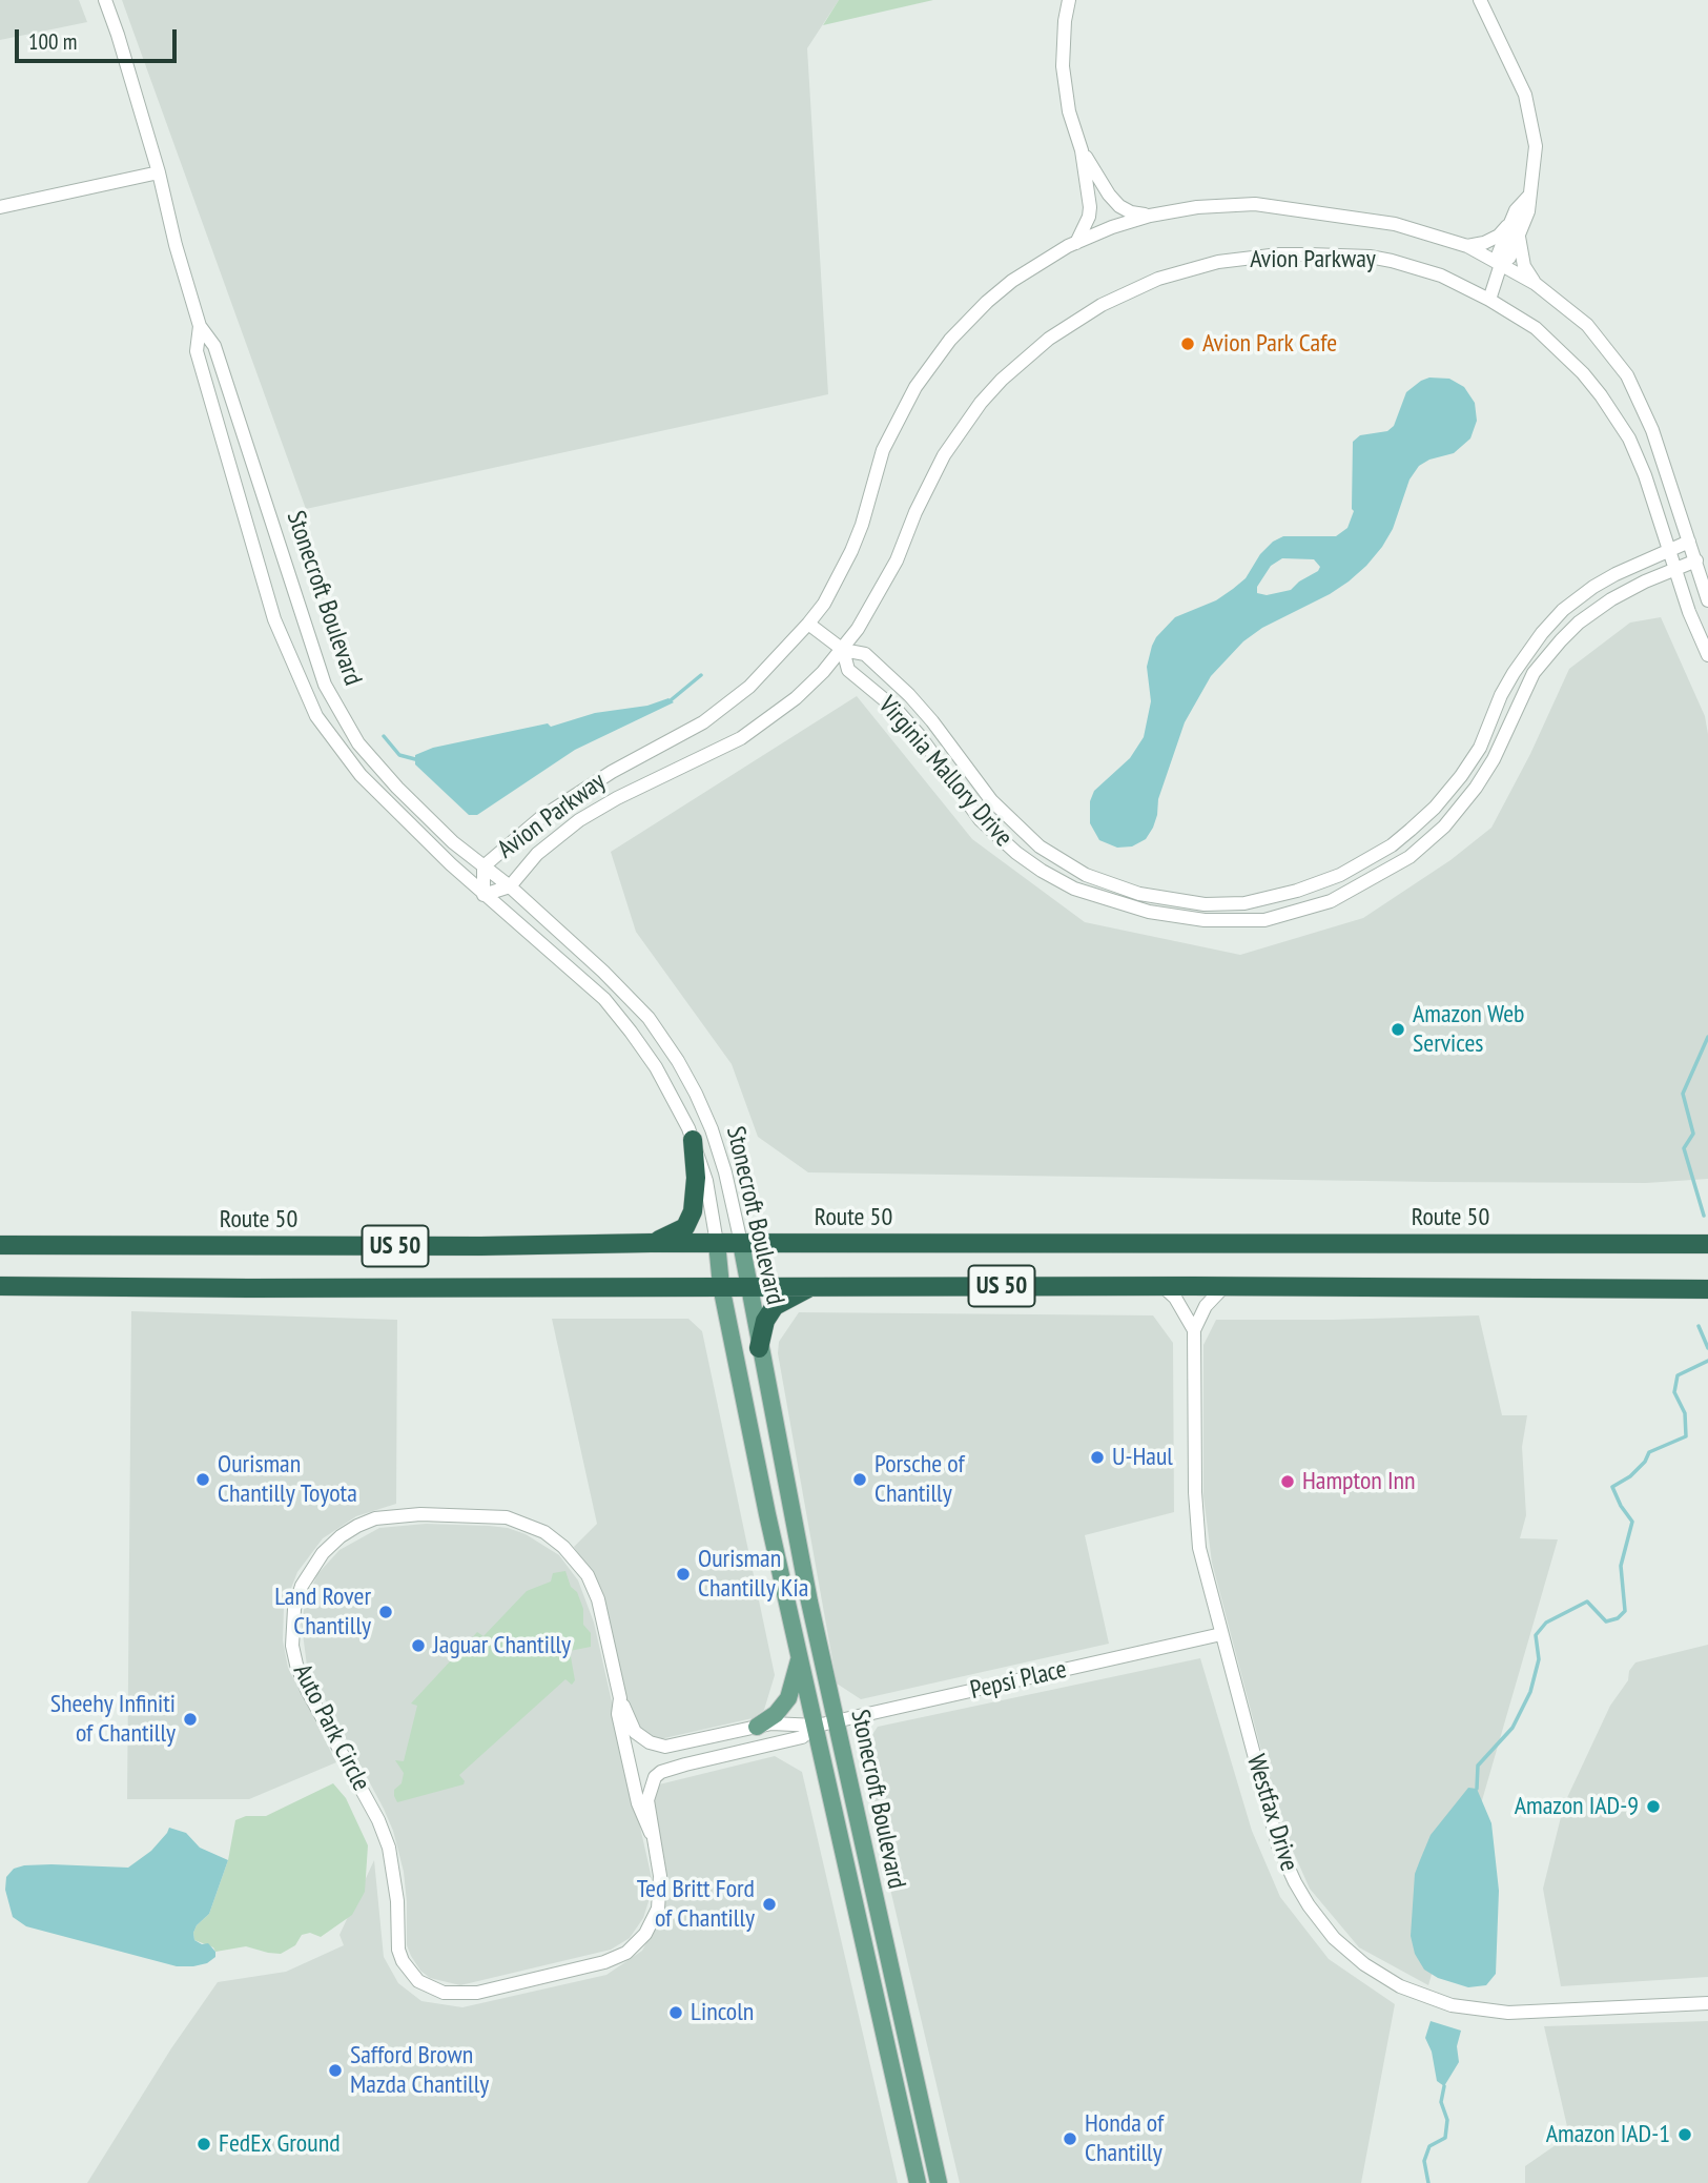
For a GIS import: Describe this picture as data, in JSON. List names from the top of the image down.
{
  "streets": {
    "highway": ["Route 50", "US 50"],
    "main road": ["Stonecroft Boulevard"],
    "street": [
      "Avion Parkway",
      "Virginia Mallory Drive",
      "Pepsi Place",
      "Auto Park Circle",
      "Westfax Drive"
    ]
  },
  "crossings": [
    ["Avion Parkway", "Stonecroft Boulevard"],
    ["Avion Parkway", "Virginia Mallory Drive"],
    ["Stonecroft Boulevard", "Route 50"],
    ["Stonecroft Boulevard", "US 50"],
    ["Stonecroft Boulevard", "Pepsi Place"],
    ["Stonecroft Boulevard", "Auto Park Circle"],
    ["US 50", "Westfax Drive"],
    ["Pepsi Place", "Auto Park Circle"],
    ["Pepsi Place", "Westfax Drive"]
  ],
  "places": [
    "Avion Park Cafe",
    "Amazon Web Services",
    "U-Haul",
    "Ourisman Chantilly Toyota",
    "Porsche of Chantilly",
    "Hampton Inn",
    "Ourisman Chantilly Kia",
    "Land Rover Chantilly",
    "Jaguar Chantilly",
    "Sheehy Infiniti of Chantilly",
    "Amazon IAD-9",
    "Ted Britt Ford of Chantilly",
    "Lincoln",
    "Safford Brown Mazda Chantilly",
    "Amazon IAD-1",
    "Honda of Chantilly",
    "FedEx Ground"
  ],
  "scale_bar": "100 m"
}
